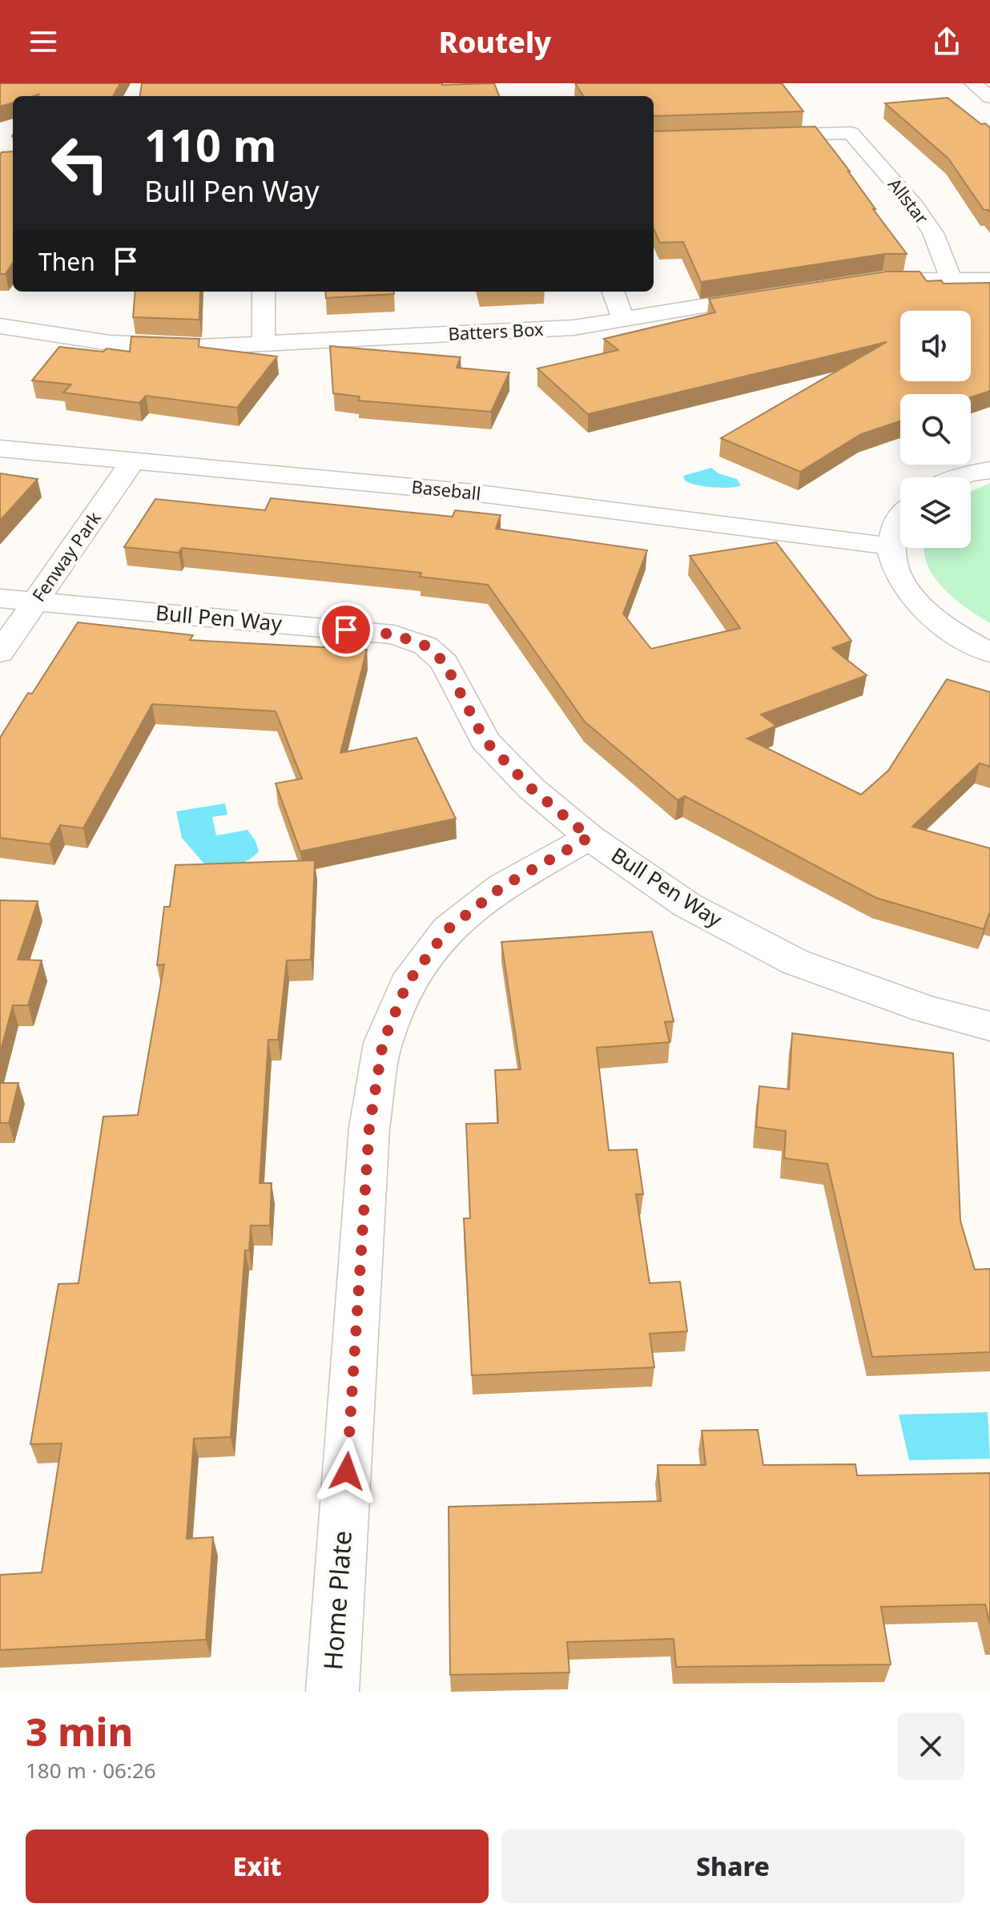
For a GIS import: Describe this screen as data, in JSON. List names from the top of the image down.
{
  "streets": {
    "street": [
      "Allstar",
      "Batters Box",
      "Baseball",
      "Fenway Park",
      "Bull Pen Way",
      "Home Plate"
    ]
  },
  "crossings": [
    ["Baseball", "Fenway Park"],
    ["Fenway Park", "Bull Pen Way"],
    ["Bull Pen Way", "Home Plate"]
  ],
  "page": {
    "header": "Routely",
    "turn": ["110 m", "Bull Pen Way"],
    "then": "Then",
    "heading": ["3 min", "180 m · 06:26"],
    "buttons": ["Exit", "Share"]
  }
}
